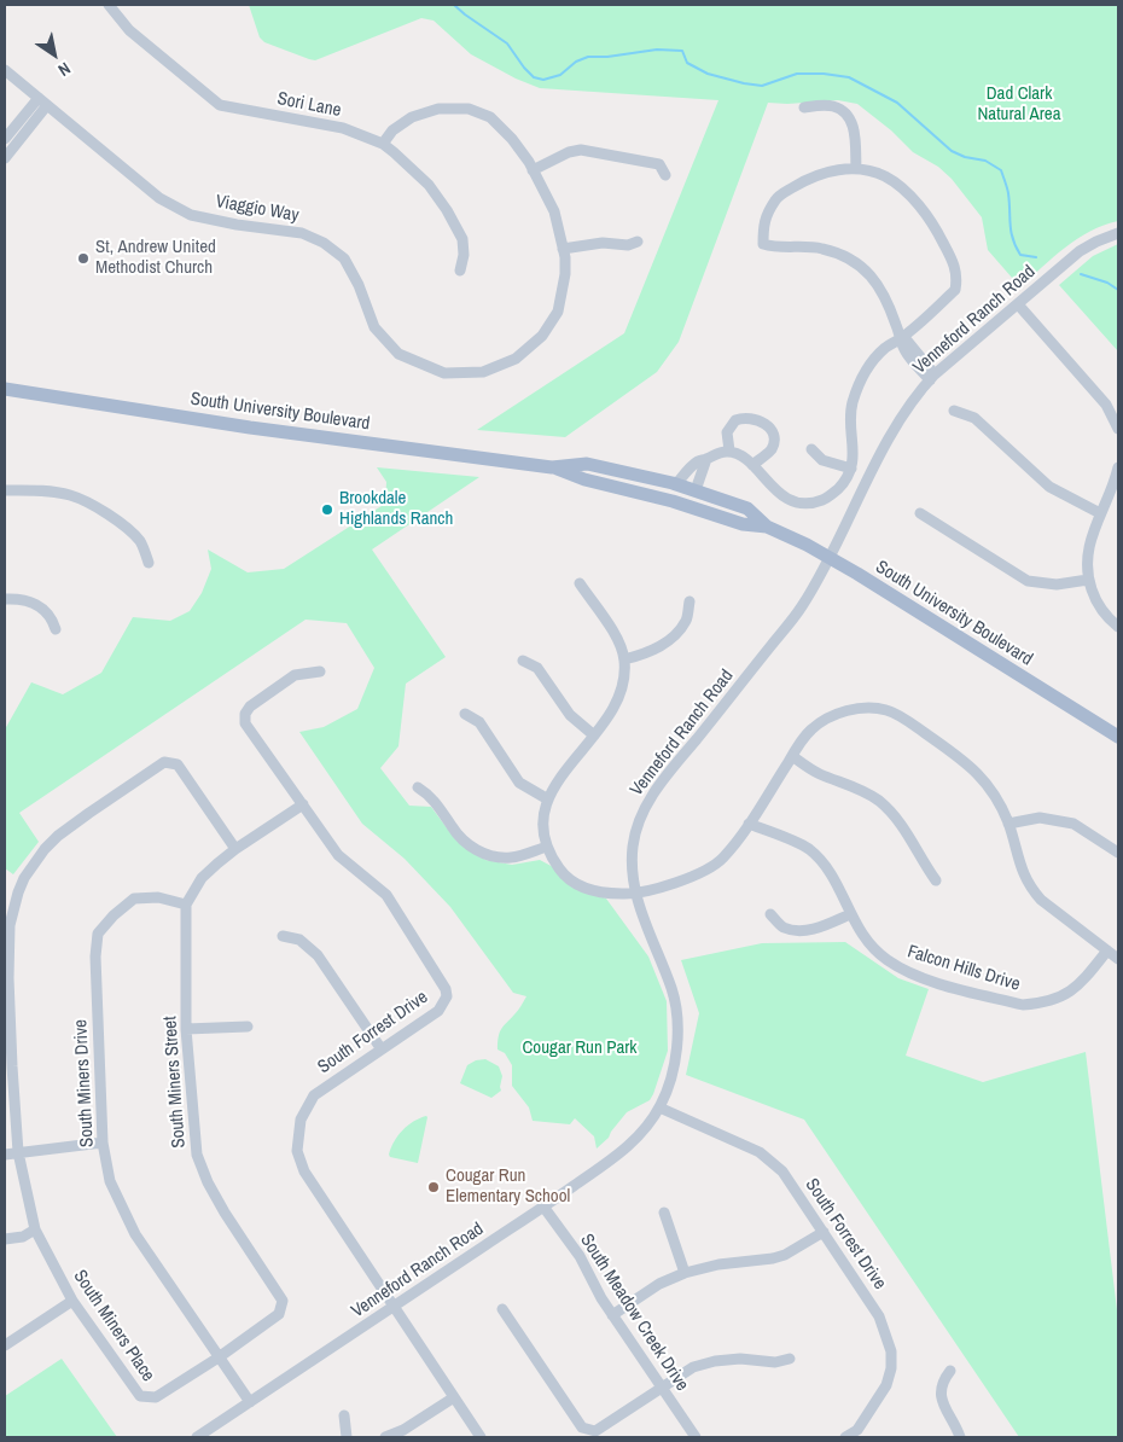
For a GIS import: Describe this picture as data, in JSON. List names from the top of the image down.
{
  "streets": {
    "main road": ["South University Boulevard"],
    "street": [
      "Sori Lane",
      "Viaggio Way",
      "Venneford Ranch Road",
      "Falcon Hills Drive",
      "South Forrest Drive",
      "South Miners Street",
      "South Miners Drive",
      "South Meadow Creek Drive",
      "South Miners Place"
    ]
  },
  "crossings": [
    ["Sori Lane", "Viaggio Way"],
    ["Venneford Ranch Road", "South University Boulevard"],
    ["Venneford Ranch Road", "South Forrest Drive"],
    ["Venneford Ranch Road", "South Miners Drive"],
    ["Venneford Ranch Road", "South Meadow Creek Drive"],
    ["South Forrest Drive", "South Miners Street"],
    ["South Miners Street", "South Miners Drive"],
    ["South Miners Street", "South Miners Place"],
    ["South Miners Drive", "South Miners Place"]
  ],
  "parks": ["Dad Clark Natural Area", "Cougar Run Park"],
  "places": ["St, Andrew United Methodist Church", "Brookdale Highlands Ranch", "Cougar Run Elementary School"],
  "north": "bottom right"
}
